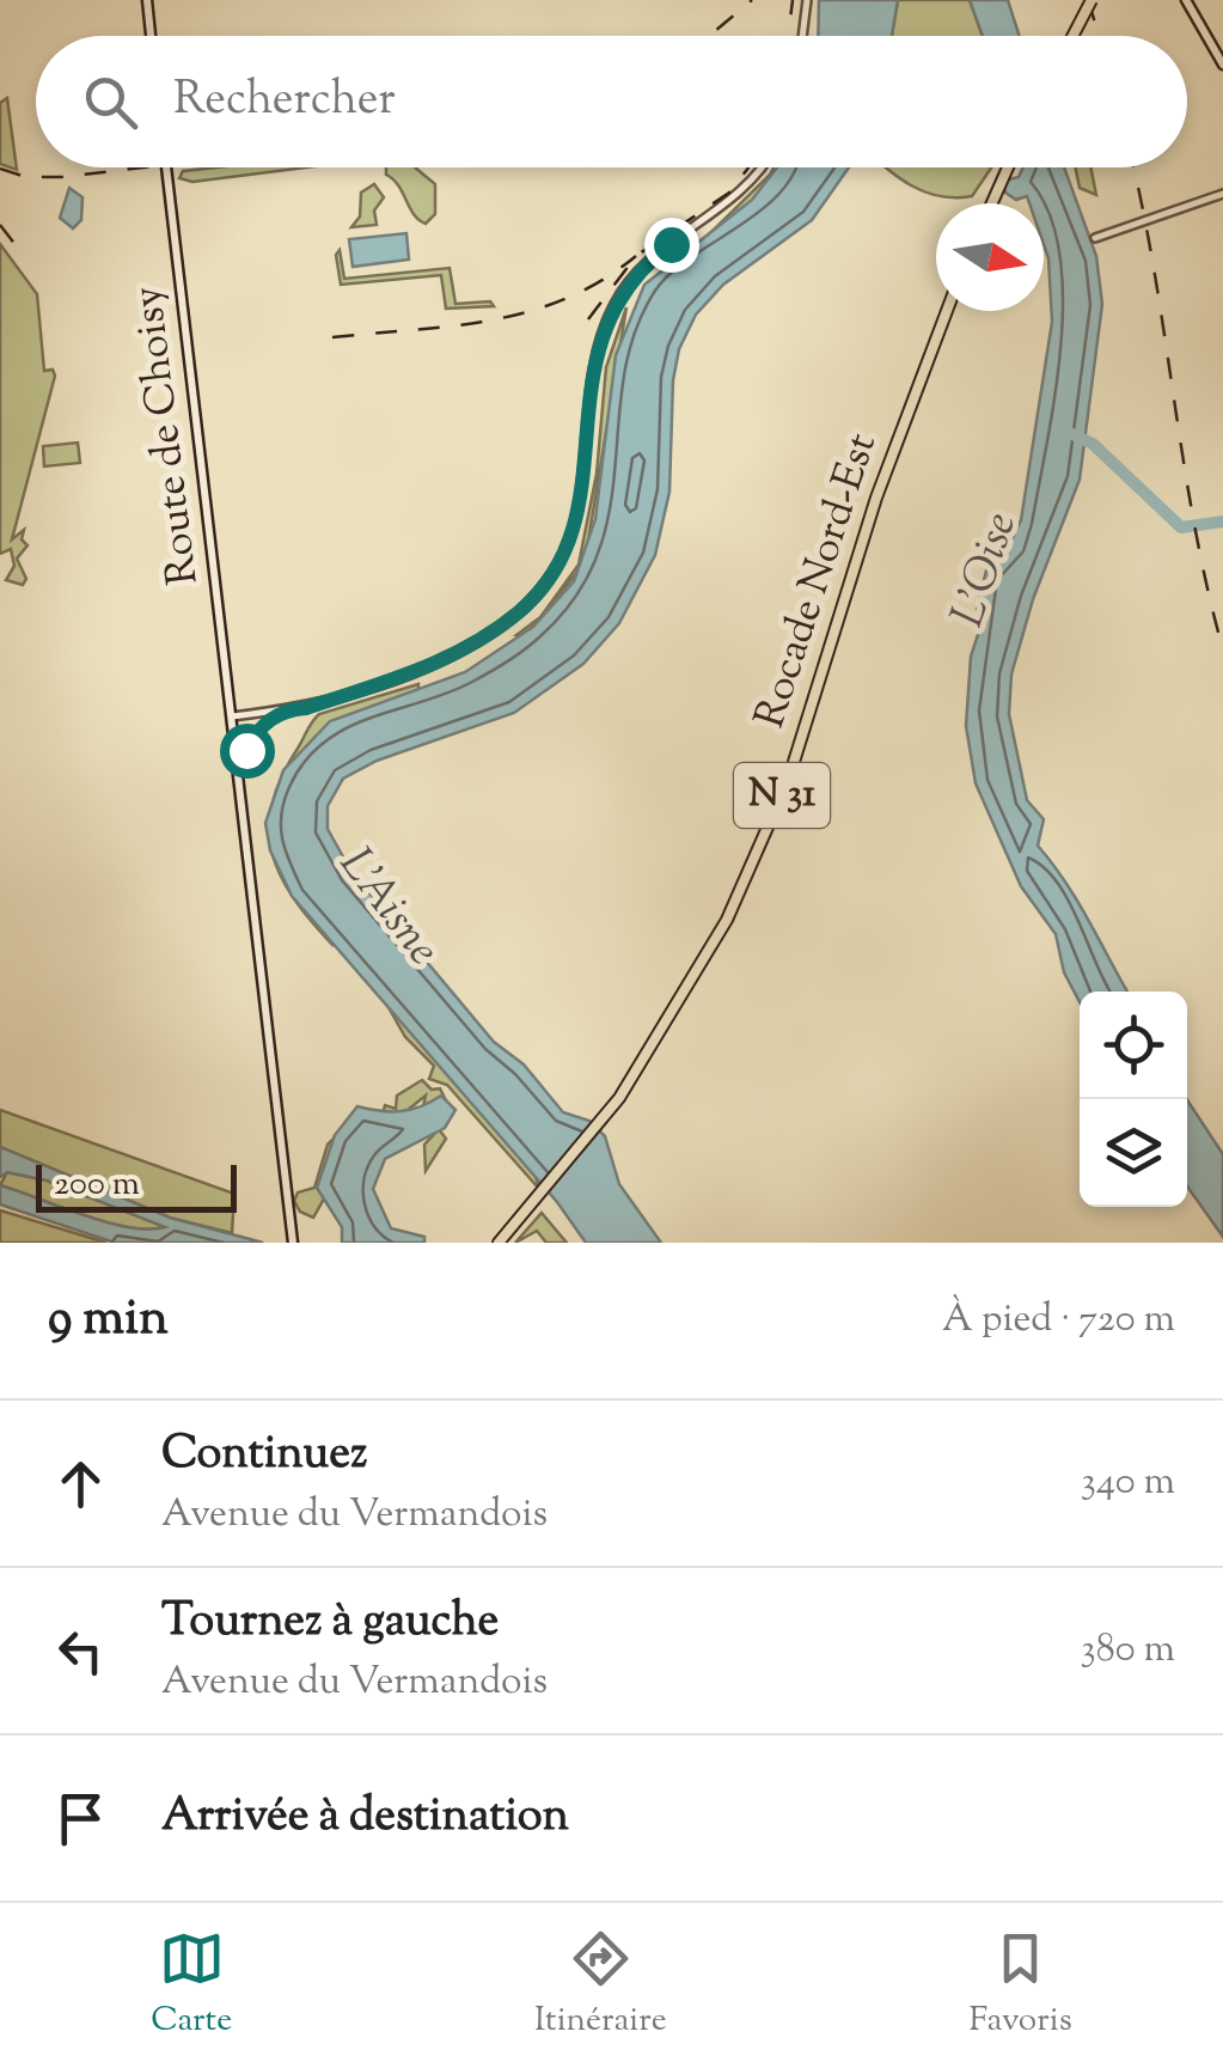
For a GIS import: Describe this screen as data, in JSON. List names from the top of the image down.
{
  "streets": {
    "main road": ["Rocade Nord-Est", "N 31"],
    "street": ["Route de Choisy"]
  },
  "water": ["L'Oise", "L'Aisne"],
  "scale_bar": "200 m",
  "north": "right",
  "page": {
    "search": "Rechercher",
    "scale": "200 m",
    "heading": ["9 min", "À pied · 720 m"],
    "list": [
      ["Continuez", "Avenue du Vermandois", "340 m"],
      ["Tournez à gauche", "Avenue du Vermandois", "380 m"],
      "Arrivée à destination"
    ],
    "nav": ["Carte", "Itinéraire", "Favoris"]
  }
}
